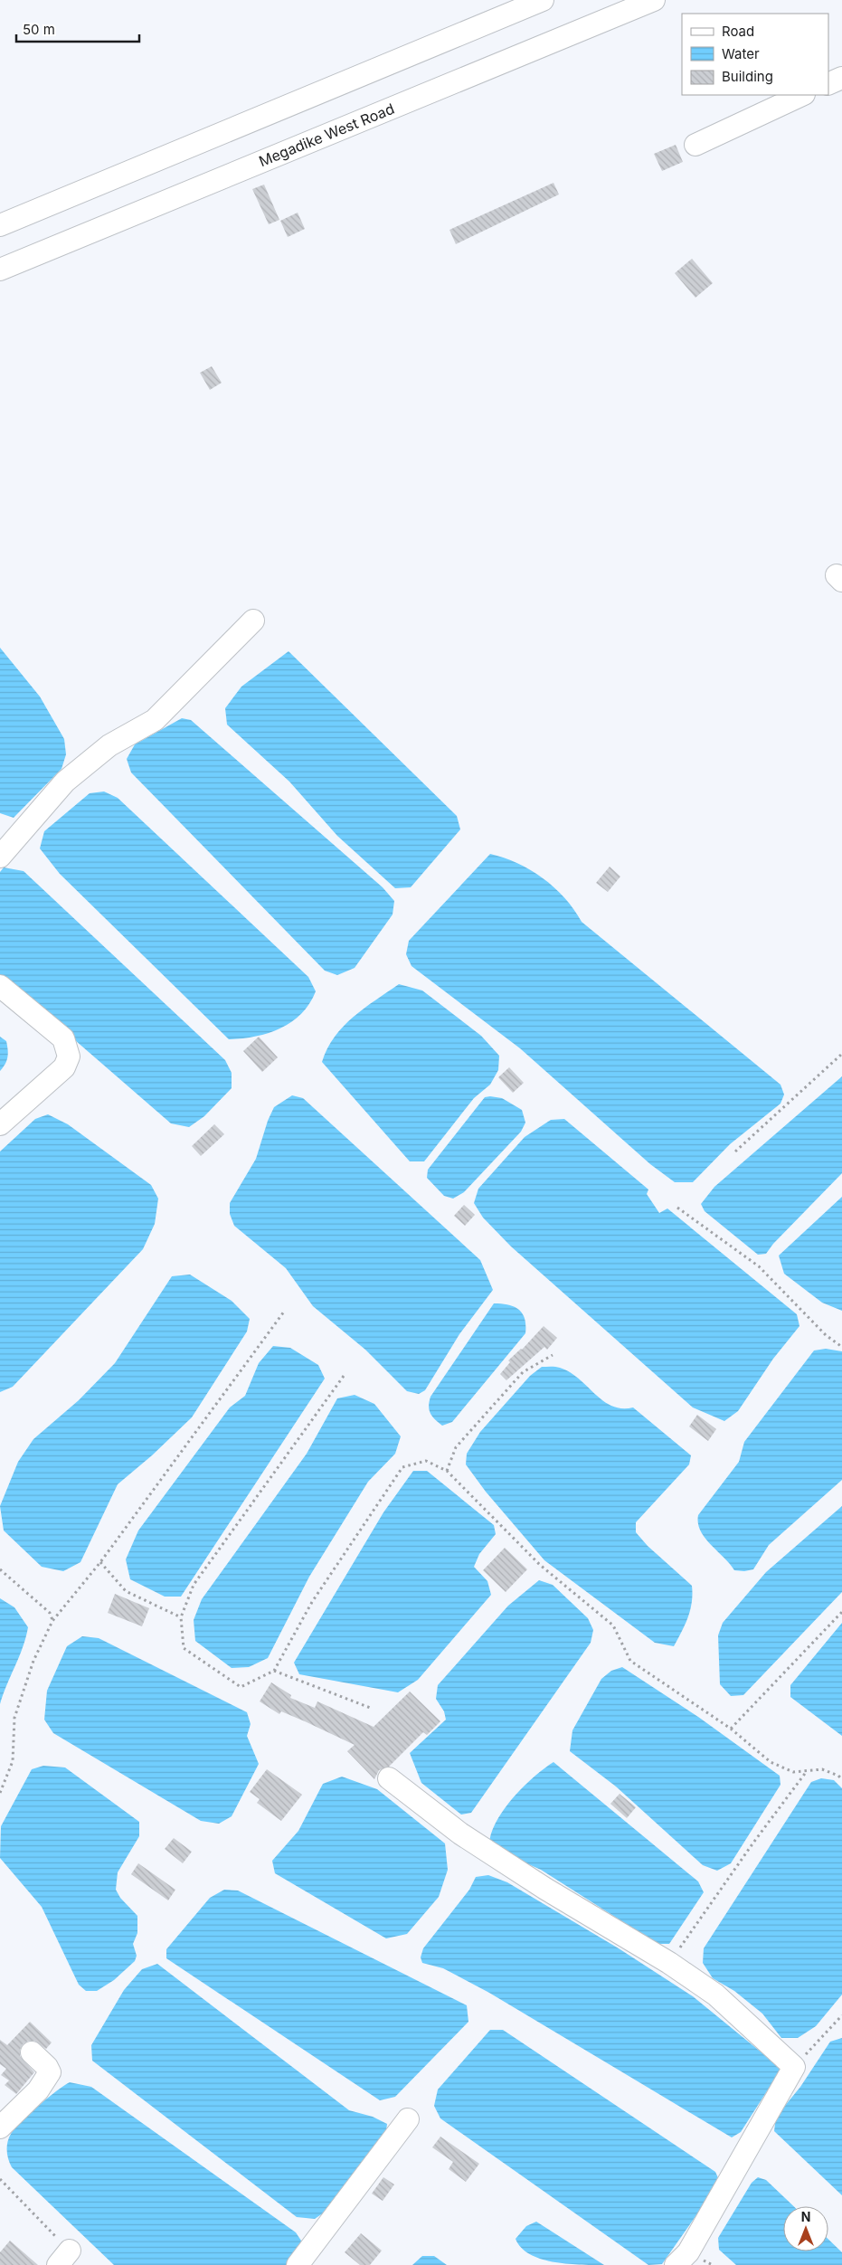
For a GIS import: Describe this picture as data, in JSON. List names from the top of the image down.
{
  "streets": {
    "street": ["Megadike West Road"]
  },
  "legend": ["Road", "Water", "Building"],
  "scale_bar": "50 m",
  "north": "top"
}
